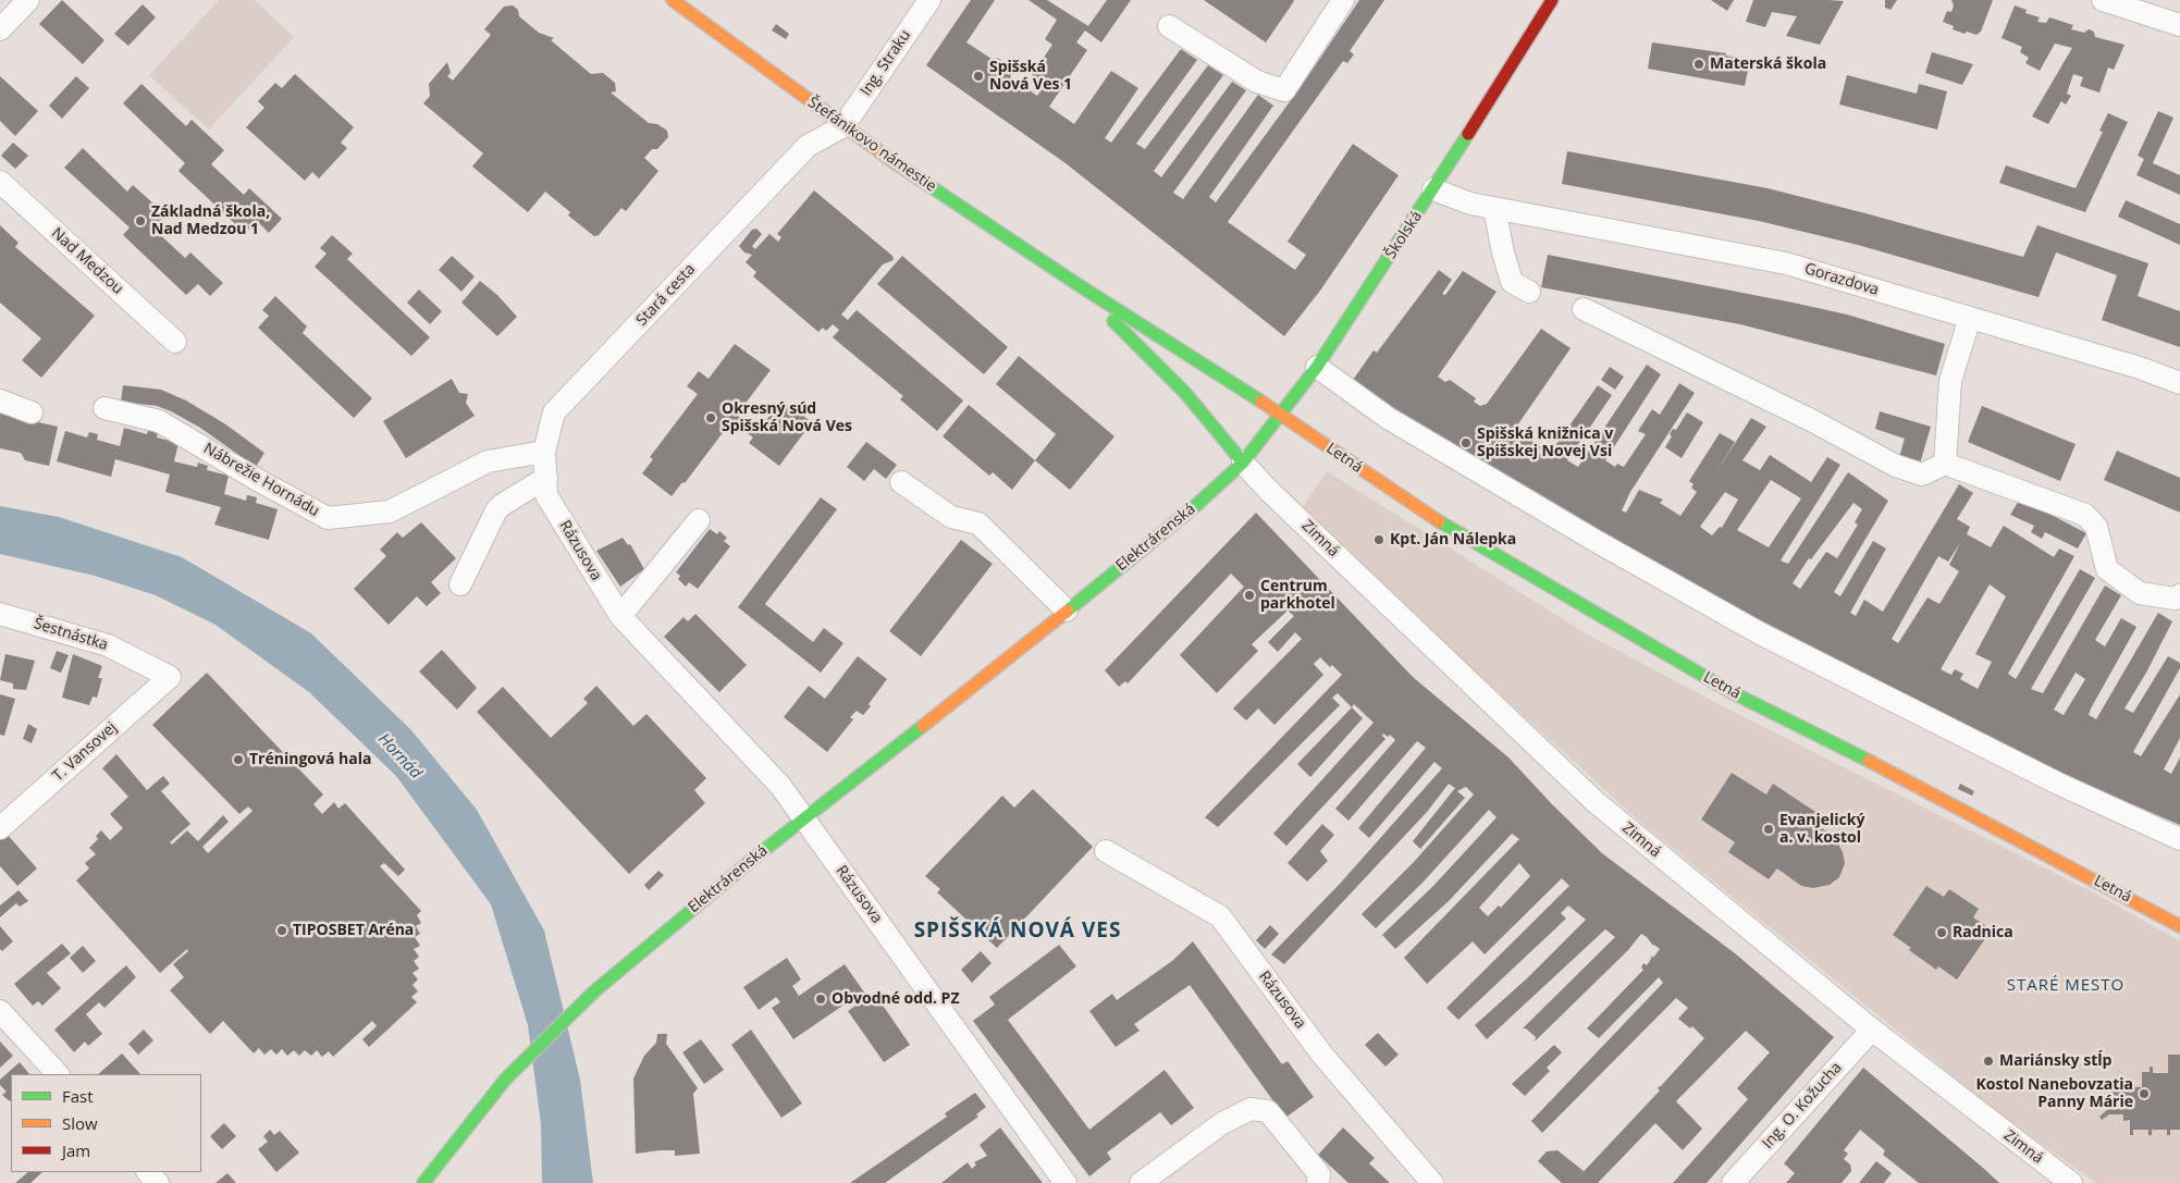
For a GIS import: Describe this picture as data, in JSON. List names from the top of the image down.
{
  "streets": {
    "street": [
      "Ing. Straku",
      "Štefánikovo námestie",
      "Školská",
      "Nad Medzou",
      "Gorazdova",
      "Stará cesta",
      "Letná",
      "Nábrežie Hornádu",
      "Elektrárenská",
      "Zimná",
      "Rázusova",
      "Šestnástka",
      "T. Vansovej",
      "Ing. O. Kožucha"
    ]
  },
  "crossings": [
    ["Ing. Straku", "Štefánikovo námestie"],
    ["Ing. Straku", "Stará cesta"],
    ["Štefánikovo námestie", "Školská"],
    ["Štefánikovo námestie", "Stará cesta"],
    ["Štefánikovo námestie", "Letná"],
    ["Štefánikovo námestie", "Elektrárenská"],
    ["Štefánikovo námestie", "Zimná"],
    ["Školská", "Gorazdova"],
    ["Školská", "Letná"],
    ["Školská", "Elektrárenská"],
    ["Školská", "Zimná"],
    ["Stará cesta", "Nábrežie Hornádu"],
    ["Stará cesta", "Rázusova"],
    ["Elektrárenská", "Zimná"],
    ["Elektrárenská", "Rázusova"],
    ["Zimná", "Ing. O. Kožucha"],
    ["Šestnástka", "T. Vansovej"]
  ],
  "districts": ["SPIŠSKÁ NOVÁ VES", "STARÉ MESTO"],
  "water": ["Hornád"],
  "places": [
    "Materská škola",
    "Spišská Nová Ves 1",
    "Základná škola, Nad Medzou 1",
    "Okresný súd Spišská Nová Ves",
    "Spišská knižnica v Spišskej Novej Vsi",
    "Kpt. Ján Nálepka",
    "Centrum parkhotel",
    "Tréningová hala",
    "Evanjelický a. v. kostol",
    "TIPOSBET Aréna",
    "Radnica",
    "Obvodné odd. PZ",
    "Mariánsky stĺp",
    "Kostol Nanebovzatia Panny Márie"
  ],
  "legend": ["Fast", "Slow", "Jam"]
}
